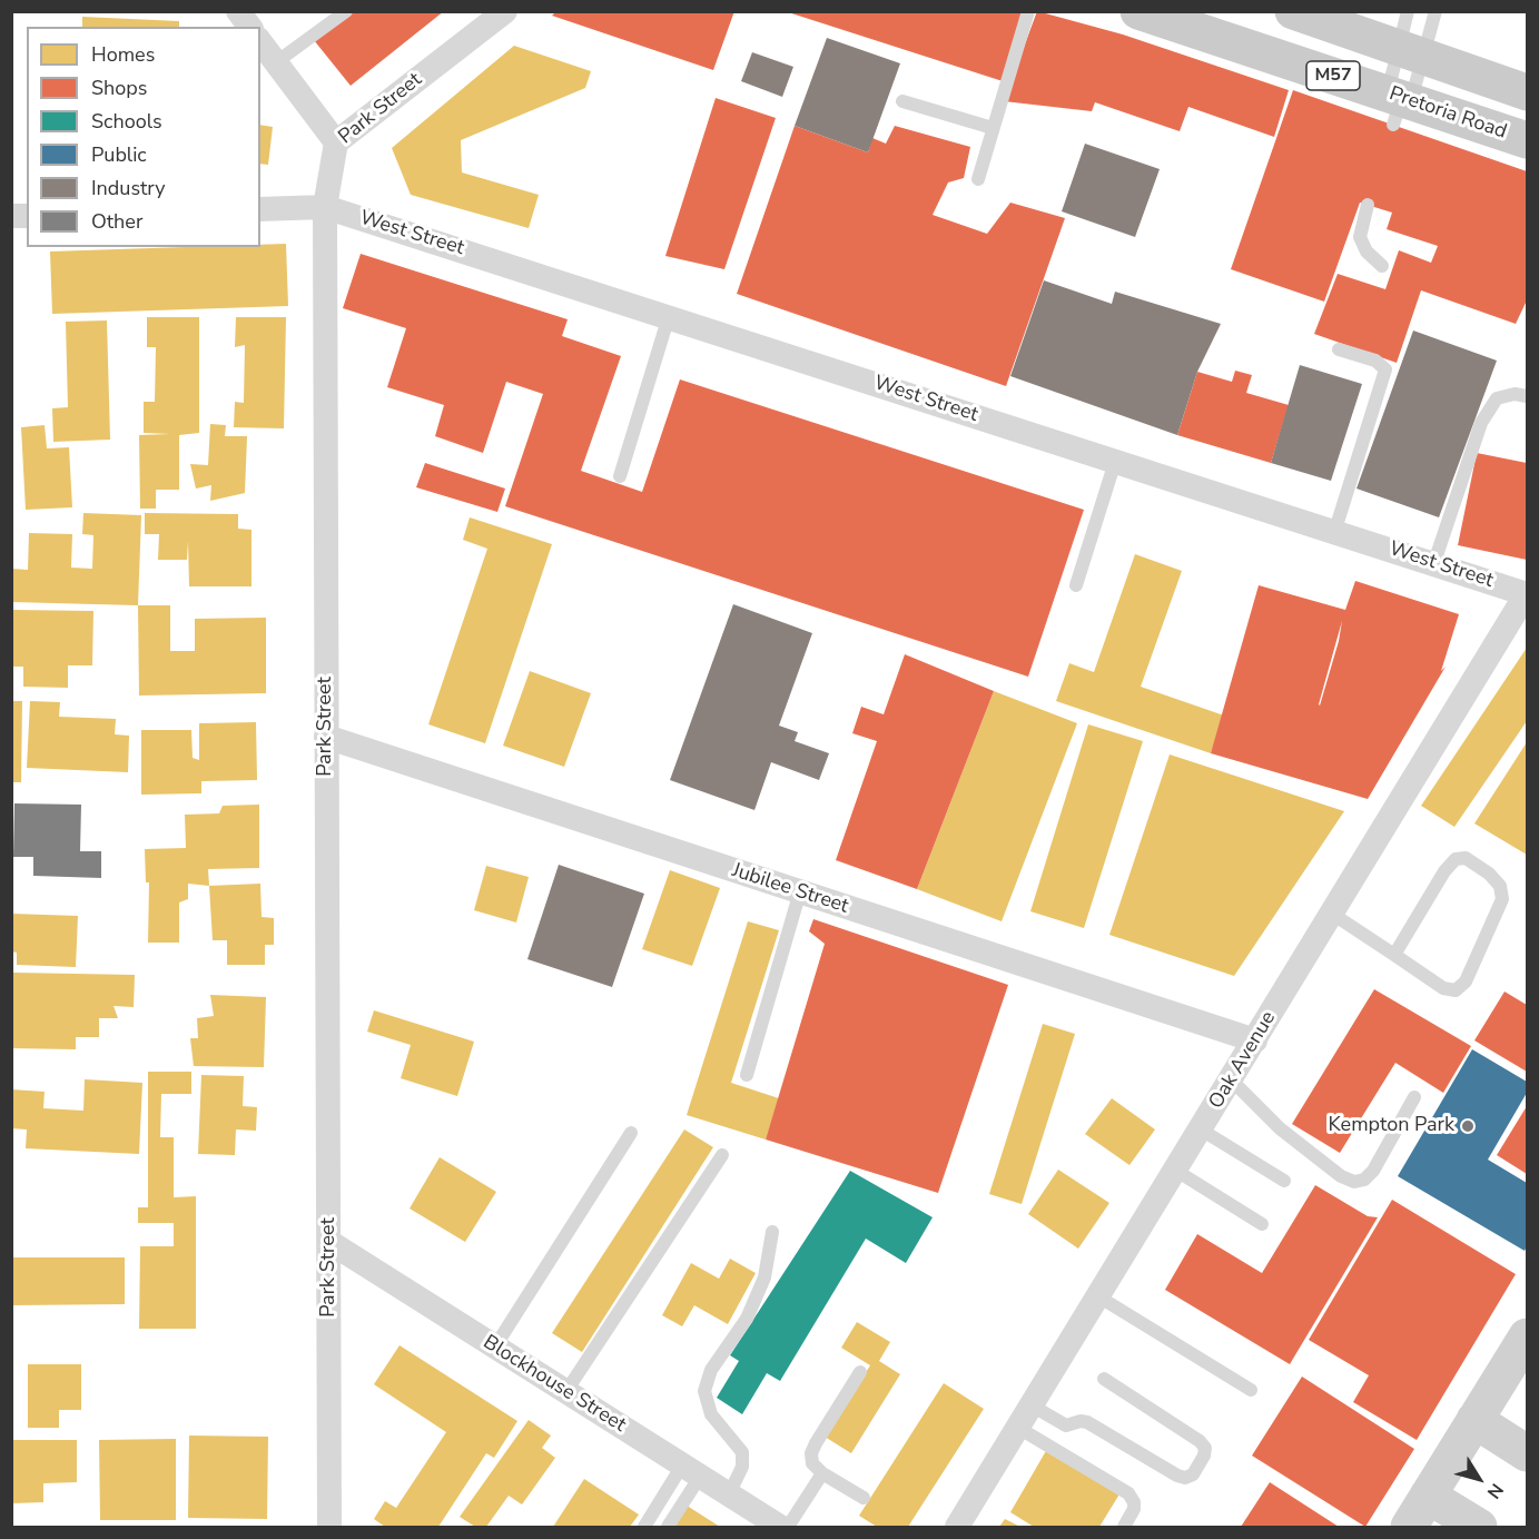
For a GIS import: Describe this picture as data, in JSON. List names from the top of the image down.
{
  "streets": {
    "main road": ["M57", "Pretoria Road"],
    "street": [
      "Park Street",
      "West Street",
      "Jubilee Street",
      "Oak Avenue",
      "Blockhouse Street"
    ]
  },
  "crossings": [
    ["Park Street", "West Street"],
    ["Park Street", "Jubilee Street"],
    ["Park Street", "Blockhouse Street"],
    ["West Street", "Oak Avenue"],
    ["Jubilee Street", "Oak Avenue"]
  ],
  "places": ["Kempton Park"],
  "legend": [
    "Homes",
    "Shops",
    "Schools",
    "Public",
    "Industry",
    "Other"
  ],
  "north": "bottom right"
}
